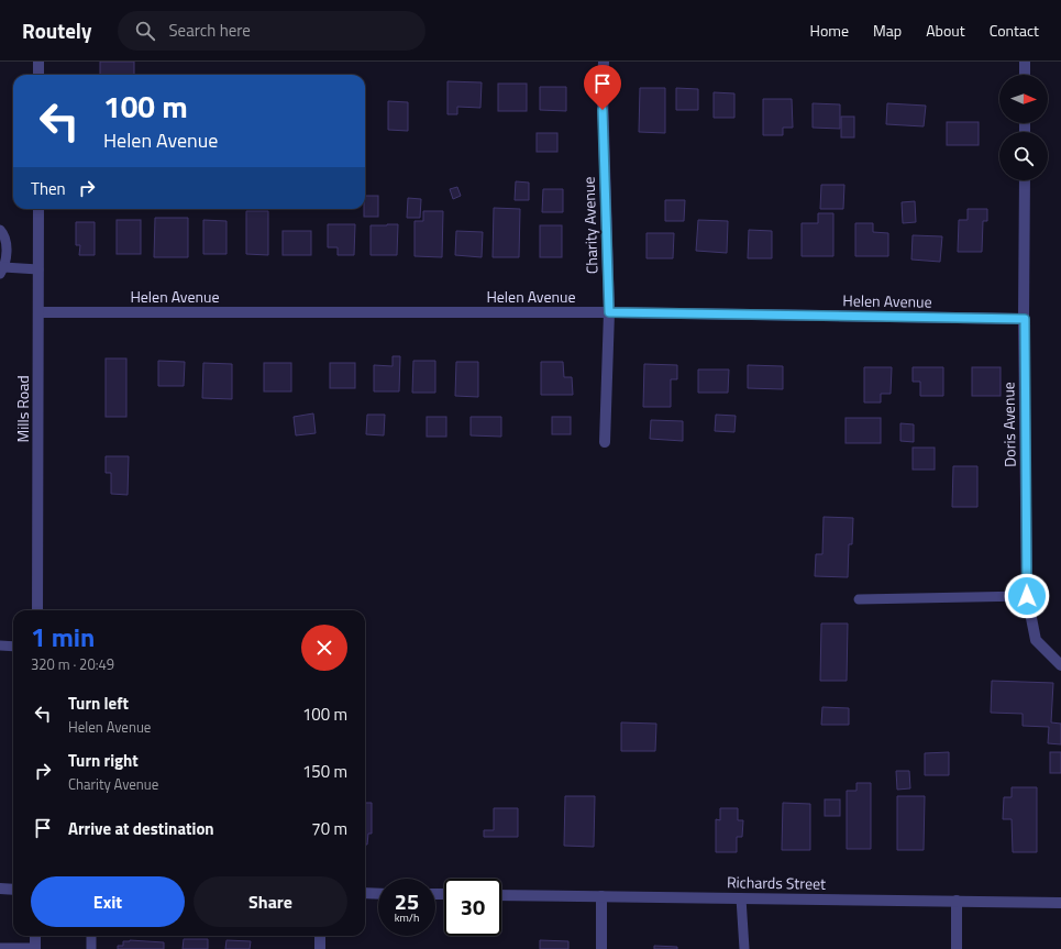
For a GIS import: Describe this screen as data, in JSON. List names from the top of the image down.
{
  "streets": {
    "street": [
      "Charity Avenue",
      "Helen Avenue",
      "Mills Road",
      "Doris Avenue",
      "Richards Street"
    ]
  },
  "crossings": [
    ["Charity Avenue", "Helen Avenue"],
    ["Helen Avenue", "Mills Road"],
    ["Helen Avenue", "Doris Avenue"]
  ],
  "north": "right",
  "page": {
    "header": "Routely",
    "search": "Search here",
    "nav": [
      "Home",
      "Map",
      "About",
      "Contact"
    ],
    "turn": ["100 m", "Helen Avenue"],
    "then": "Then",
    "heading": ["1 min", "320 m · 20:49"],
    "list": [
      {
        "name": "Turn left",
        "note": "Helen Avenue",
        "value": "100 m"
      },
      {
        "name": "Turn right",
        "note": "Charity Avenue",
        "value": "150 m"
      },
      {
        "name": "Arrive at destination",
        "value": "70 m"
      }
    ],
    "buttons": ["Exit", "Share"],
    "speed": "25 km/h",
    "limit": "30"
  }
}
